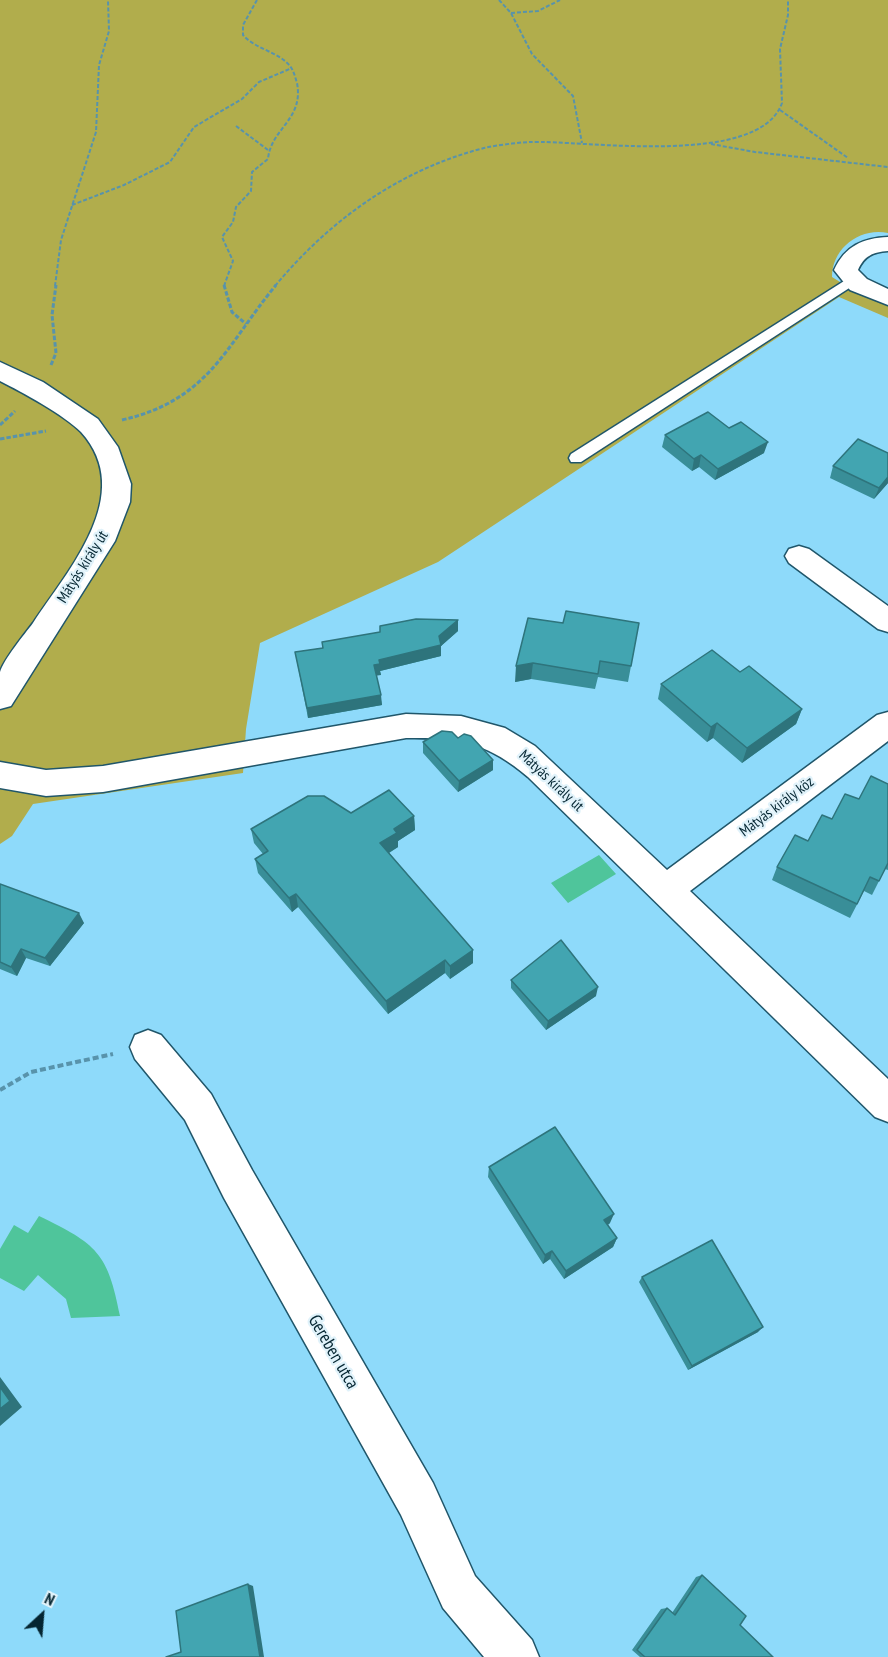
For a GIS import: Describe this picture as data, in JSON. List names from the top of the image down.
{
  "streets": {
    "street": ["Mátyás király út", "Mátyás király köz", "Gereben utca"]
  },
  "crossings": [
    ["Mátyás király út", "Mátyás király köz"]
  ],
  "north": "top right"
}
